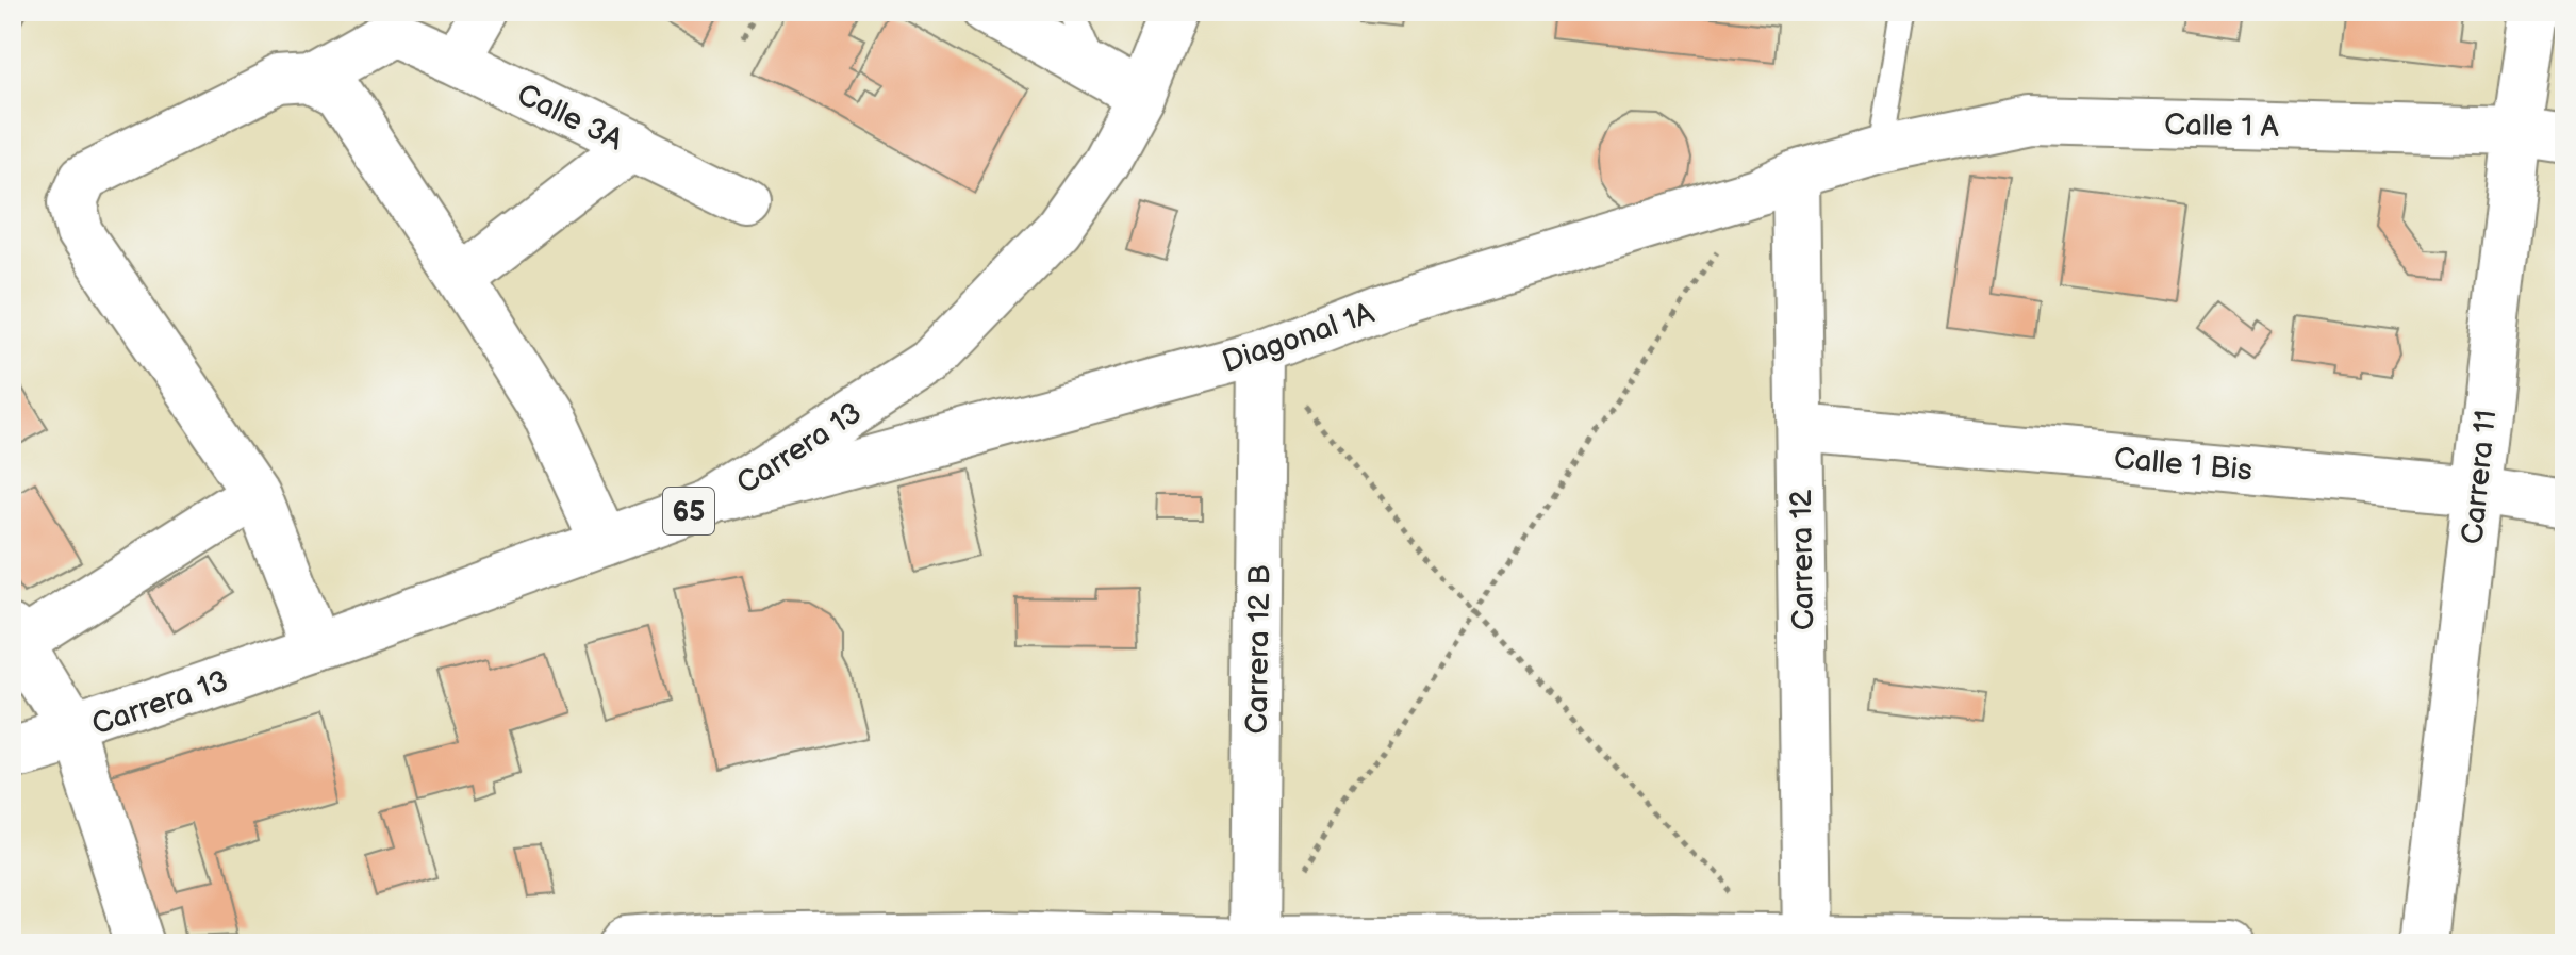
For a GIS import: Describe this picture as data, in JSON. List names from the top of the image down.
{
  "streets": {
    "street": [
      "Calle 3A",
      "Calle 1 A",
      "Diagonal 1A",
      "Carrera 13",
      "Calle 1 Bis",
      "Carrera 11",
      "65",
      "Carrera 12",
      "Carrera 12 B"
    ]
  },
  "crossings": [
    ["Calle 1 A", "Diagonal 1A"],
    ["Calle 1 A", "Carrera 11"],
    ["Diagonal 1A", "Carrera 13"],
    ["Diagonal 1A", "Carrera 12"],
    ["Diagonal 1A", "Carrera 12 B"],
    ["Calle 1 Bis", "Carrera 11"],
    ["Calle 1 Bis", "Carrera 12"]
  ]
}
